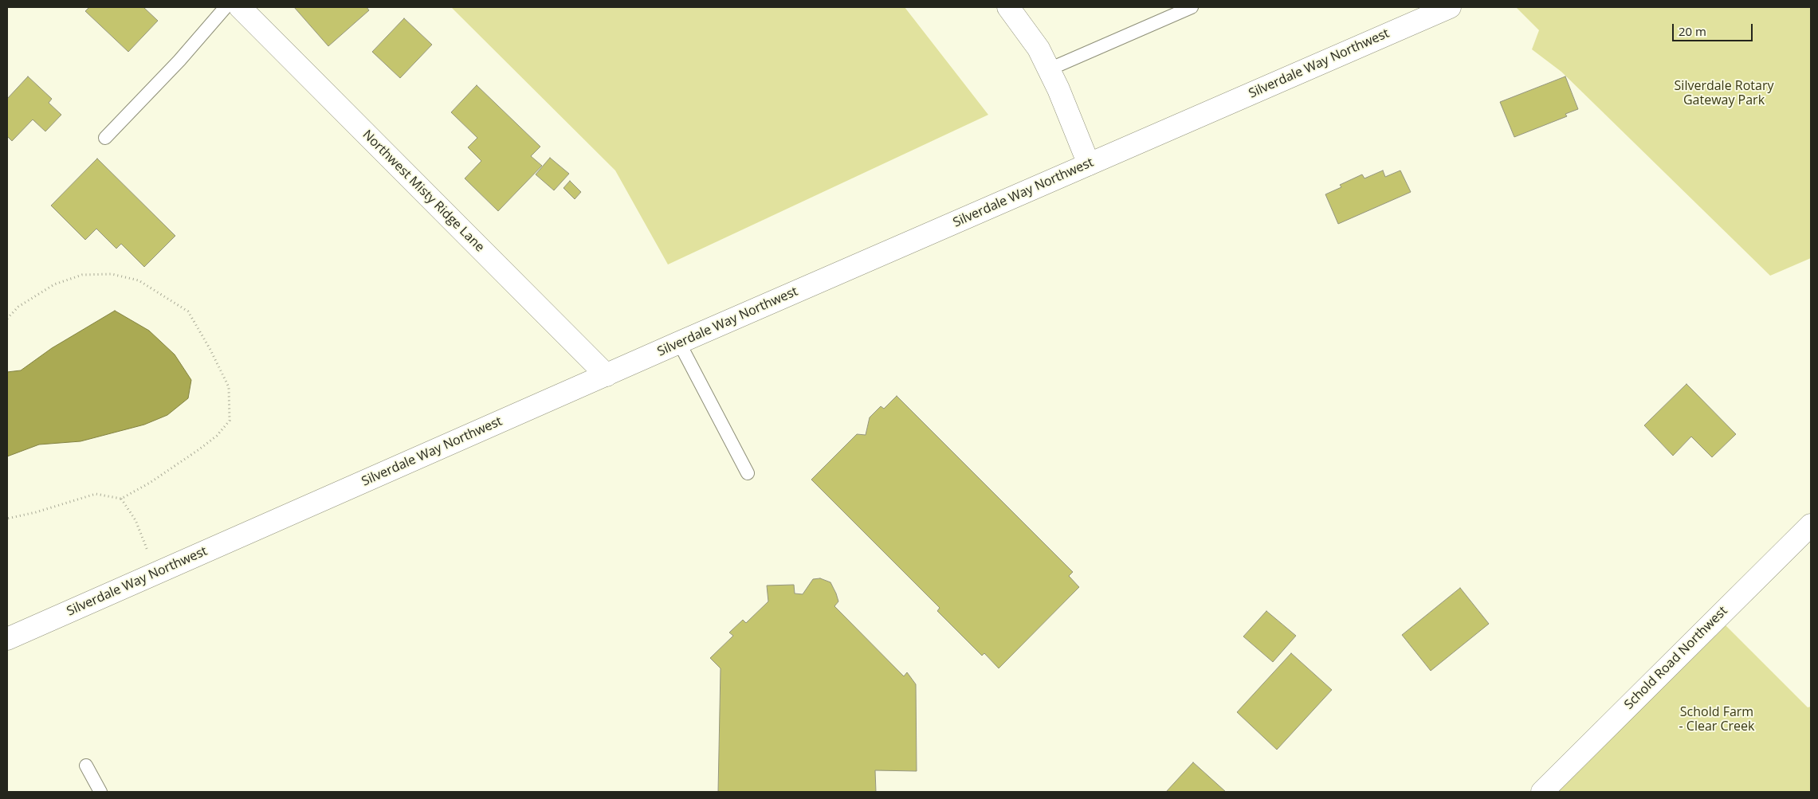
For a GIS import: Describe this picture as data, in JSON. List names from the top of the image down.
{
  "streets": {
    "main road": ["Silverdale Way Northwest", "Northwest Misty Ridge Lane", "Schold Road Northwest"]
  },
  "crossings": [
    ["Silverdale Way Northwest", "Northwest Misty Ridge Lane"]
  ],
  "parks": ["Silverdale Rotary Gateway Park", "Schold Farm - Clear Creek"],
  "scale_bar": "20 m"
}
